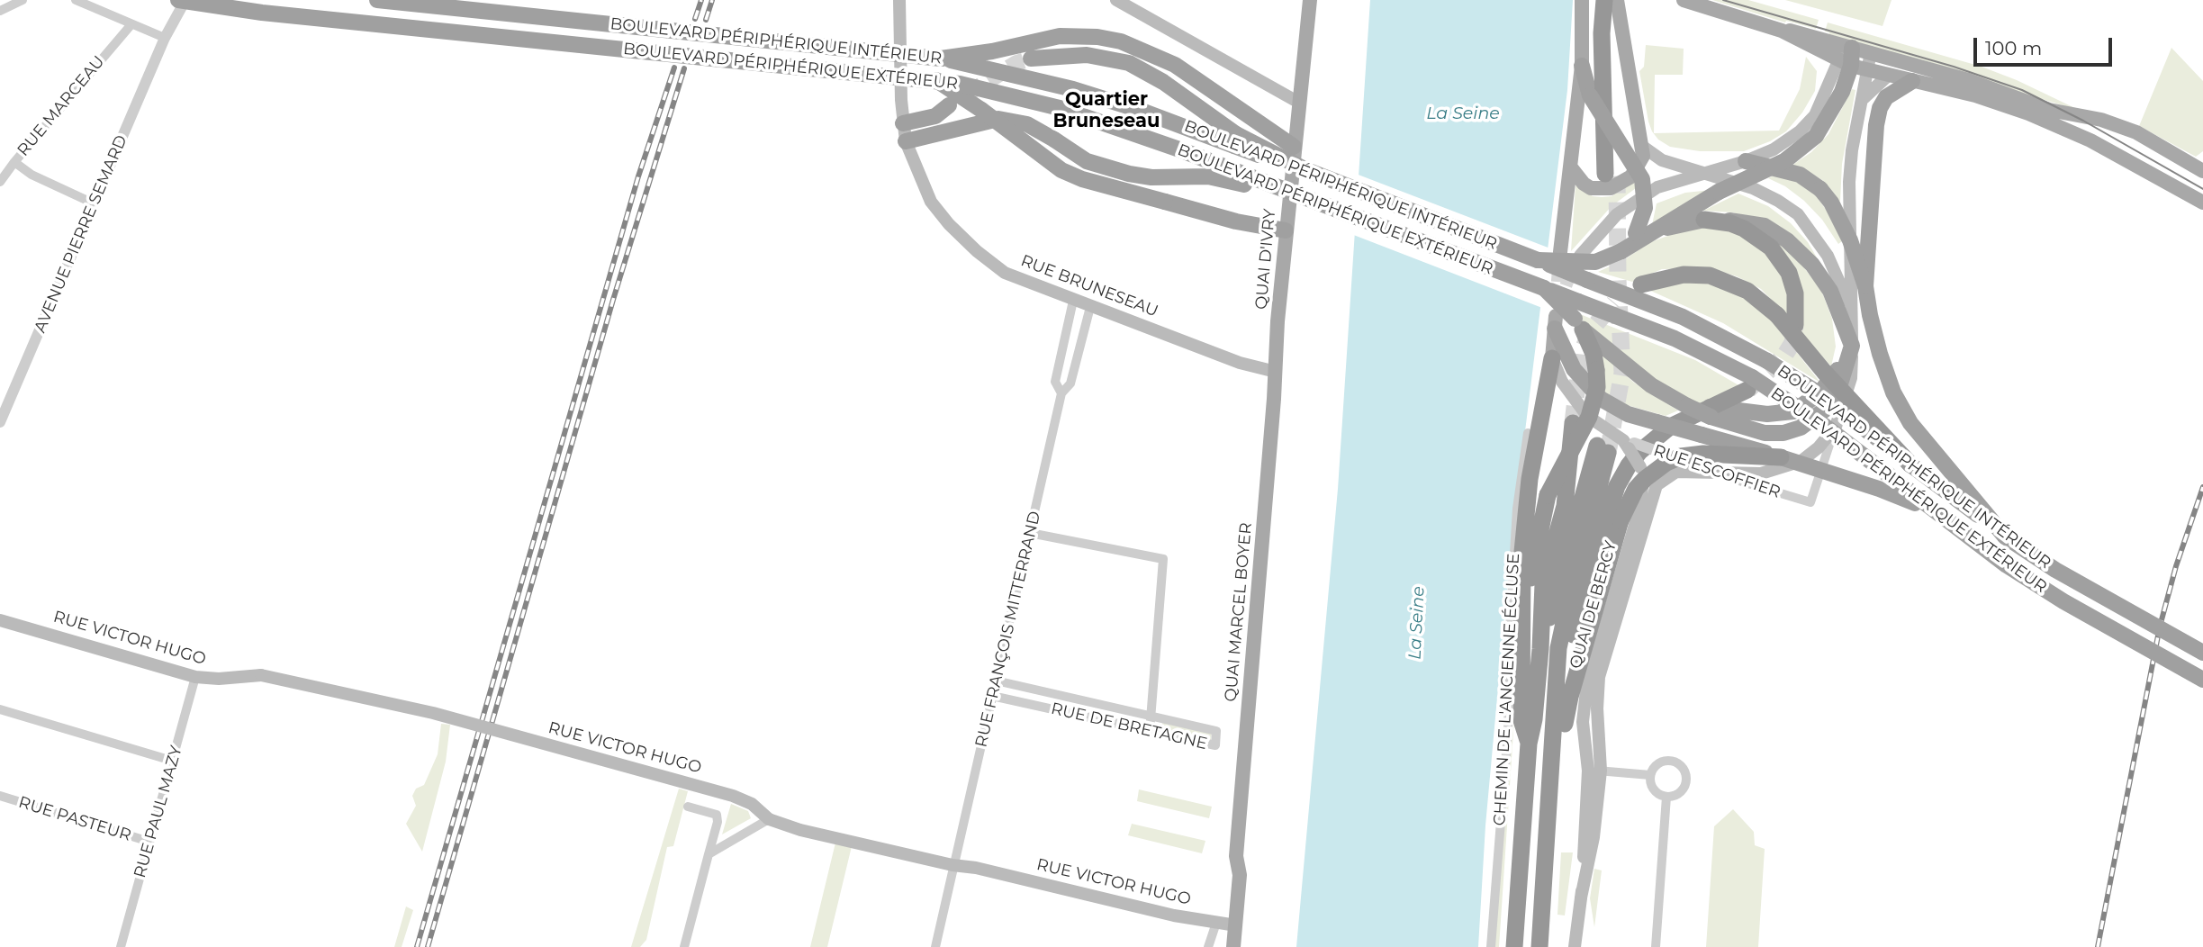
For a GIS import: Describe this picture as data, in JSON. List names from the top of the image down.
{
  "streets": {
    "highway": ["BOULEVARD PÉRIPHÉRIQUE INTÉRIEUR", "BOULEVARD PÉRIPHÉRIQUE EXTÉRIEUR"],
    "main road": [
      "QUAI D'IVRY",
      "RUE BRUNESEAU",
      "QUAI DE BERCY",
      "QUAI MARCEL BOYER",
      "RUE VICTOR HUGO"
    ],
    "street": [
      "RUE MARCEAU",
      "AVENUE PIERRE SEMARD",
      "RUE ESCOFFIER",
      "RUE FRANÇOIS MITTERRAND",
      "CHEMIN DE L'ANCIENNE ÉCLUSE",
      "RUE DE BRETAGNE",
      "RUE PAUL MAZY",
      "RUE PASTEUR"
    ]
  },
  "crossings": [
    ["QUAI D'IVRY", "RUE BRUNESEAU"],
    ["QUAI D'IVRY", "QUAI MARCEL BOYER"],
    ["RUE BRUNESEAU", "QUAI MARCEL BOYER"],
    ["RUE BRUNESEAU", "RUE FRANÇOIS MITTERRAND"],
    ["RUE ESCOFFIER", "QUAI DE BERCY"],
    ["QUAI MARCEL BOYER", "RUE VICTOR HUGO"],
    ["RUE FRANÇOIS MITTERRAND", "RUE VICTOR HUGO"],
    ["RUE FRANÇOIS MITTERRAND", "RUE DE BRETAGNE"],
    ["RUE VICTOR HUGO", "RUE PAUL MAZY"],
    ["RUE PAUL MAZY", "RUE PASTEUR"]
  ],
  "districts": ["Quartier Bruneseau"],
  "water": ["La Seine"],
  "scale_bar": "100 m"
}
